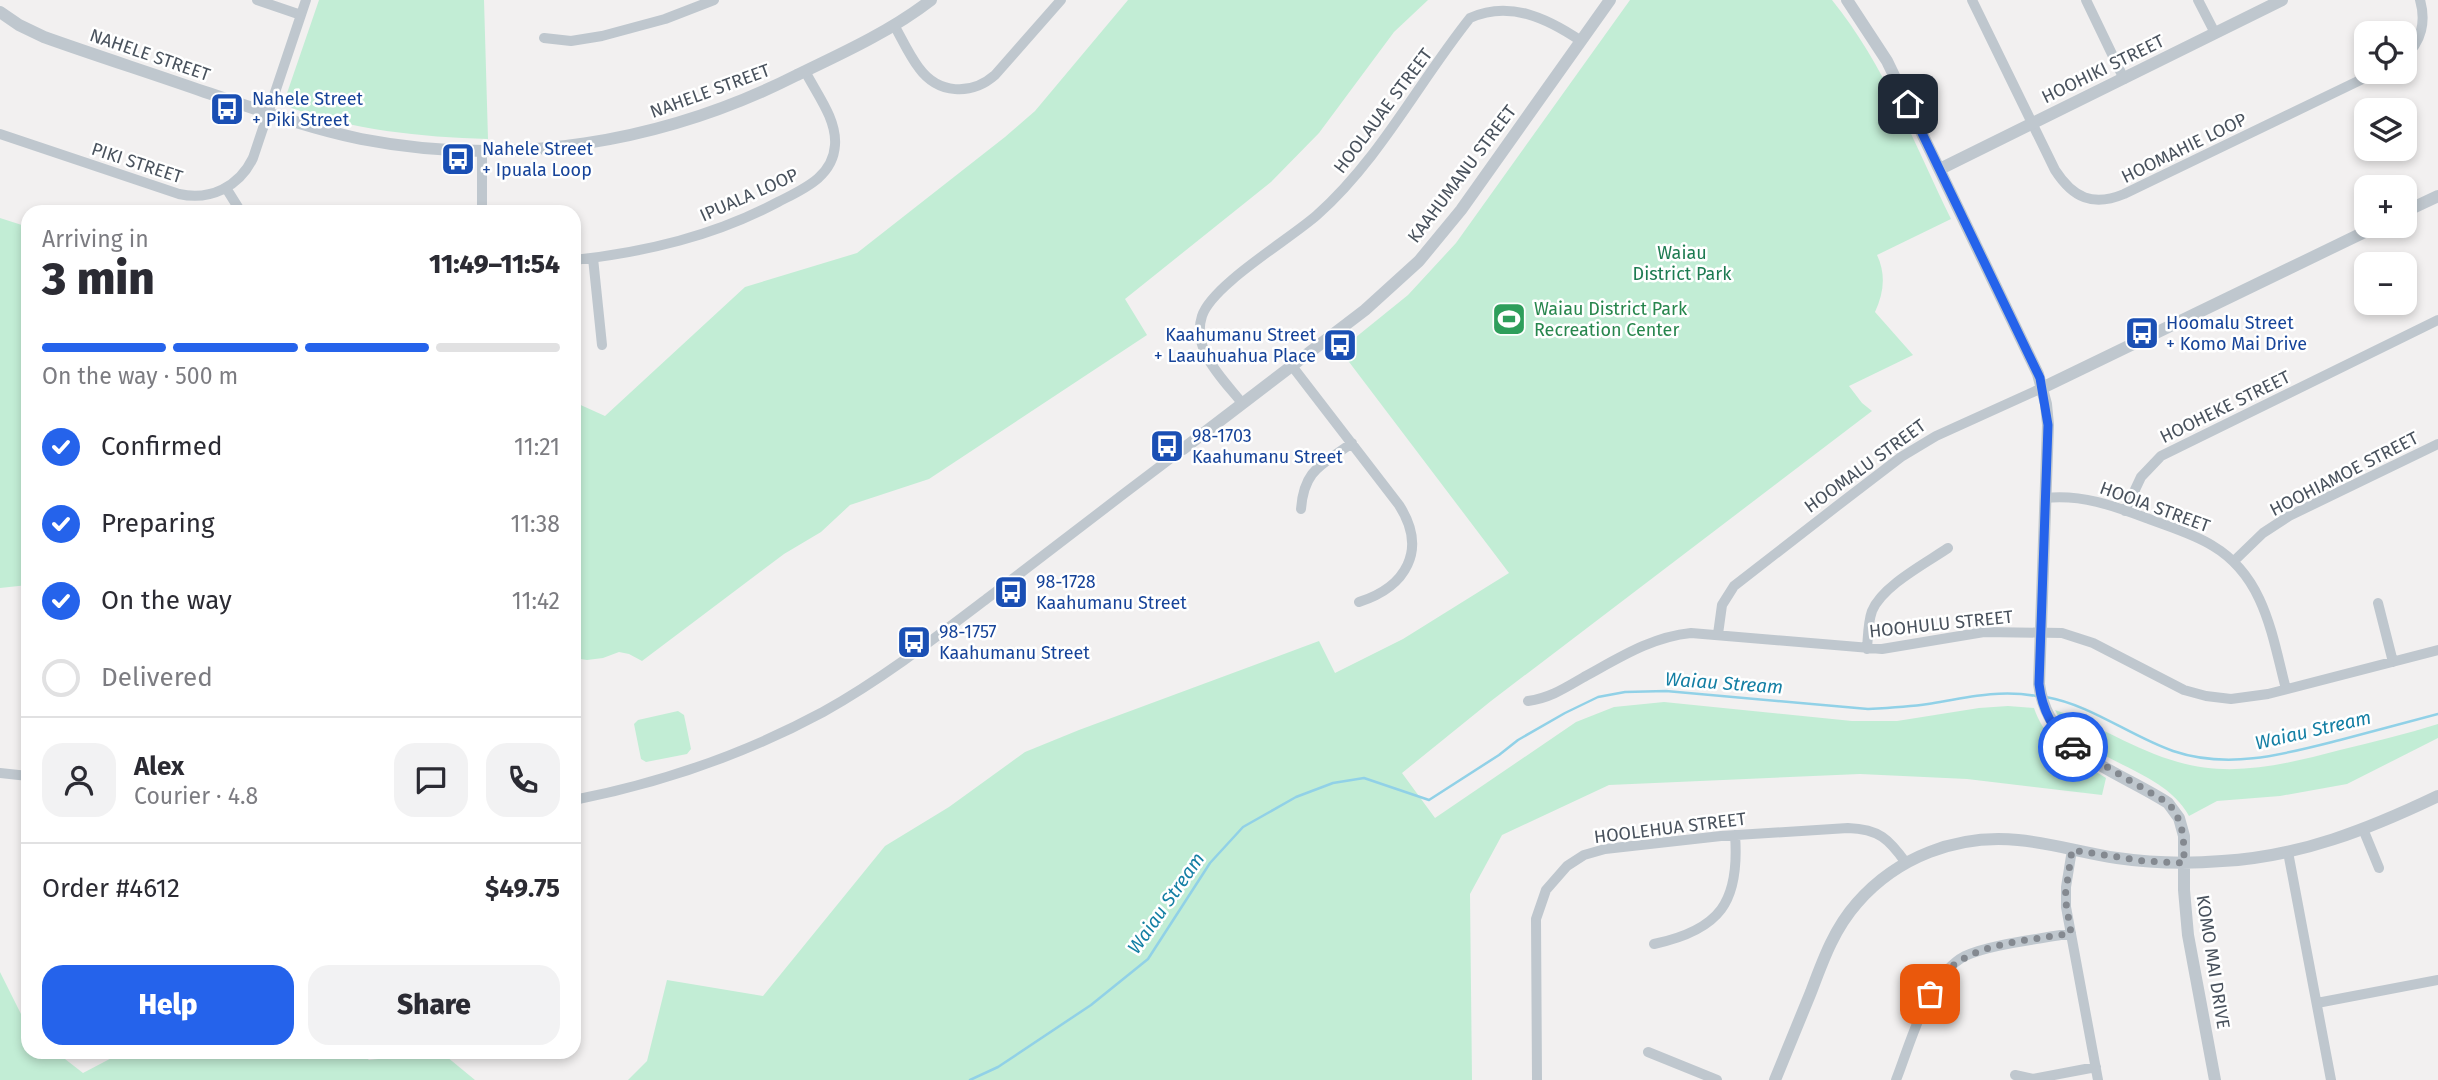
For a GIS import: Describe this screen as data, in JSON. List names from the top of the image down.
{
  "streets": {
    "street": [
      "NAHELE STREET",
      "HOOHIKI STREET",
      "HOOLAUAE STREET",
      "HOOMAHIE LOOP",
      "PIKI STREET",
      "KAAHUMANU STREET",
      "IPUALA LOOP",
      "HOOHEKE STREET",
      "HOOMALU STREET",
      "HOOHIAMOE STREET",
      "HOOIA STREET",
      "HOOHULU STREET",
      "HOOLEHUA STREET",
      "KOMO MAI DRIVE"
    ]
  },
  "crossings": [
    ["NAHELE STREET", "IPUALA LOOP"],
    ["HOOHIKI STREET", "HOOMAHIE LOOP"],
    ["HOOHIKI STREET", "KOMO MAI DRIVE"],
    ["HOOLAUAE STREET", "KAAHUMANU STREET"],
    ["HOOHEKE STREET", "HOOIA STREET"],
    ["HOOMALU STREET", "HOOHULU STREET"],
    ["HOOMALU STREET", "KOMO MAI DRIVE"],
    ["HOOHIAMOE STREET", "HOOIA STREET"],
    ["HOOIA STREET", "HOOHULU STREET"],
    ["HOOIA STREET", "KOMO MAI DRIVE"],
    ["HOOHULU STREET", "KOMO MAI DRIVE"]
  ],
  "water": ["Waiau Stream"],
  "parks": ["Waiau District Park"],
  "places": {
    "bus stop": [
      "Nahele Street + Piki Street",
      "Nahele Street + Ipuala Loop",
      "Hoomalu Street + Komo Mai Drive",
      "Kaahumanu Street + Laauhuahua Place",
      "98-1703 Kaahumanu Street",
      "98-1728 Kaahumanu Street",
      "98-1757 Kaahumanu Street"
    ],
    "sports": ["Waiau District Park Recreation Center"]
  },
  "page": {
    "map_buttons": ["+", "−"],
    "heading": ["3 min", "Arriving in", "11:49–11:54"],
    "panel": [
      "Alex",
      "Courier · 4.8",
      "Order #4612",
      "$49.75"
    ],
    "bar": "On the way · 500 m",
    "list": [
      ["Confirmed", "11:21"],
      ["Preparing", "11:38"],
      ["On the way", "11:42"],
      "Delivered"
    ],
    "buttons": ["Help", "Share"]
  }
}
